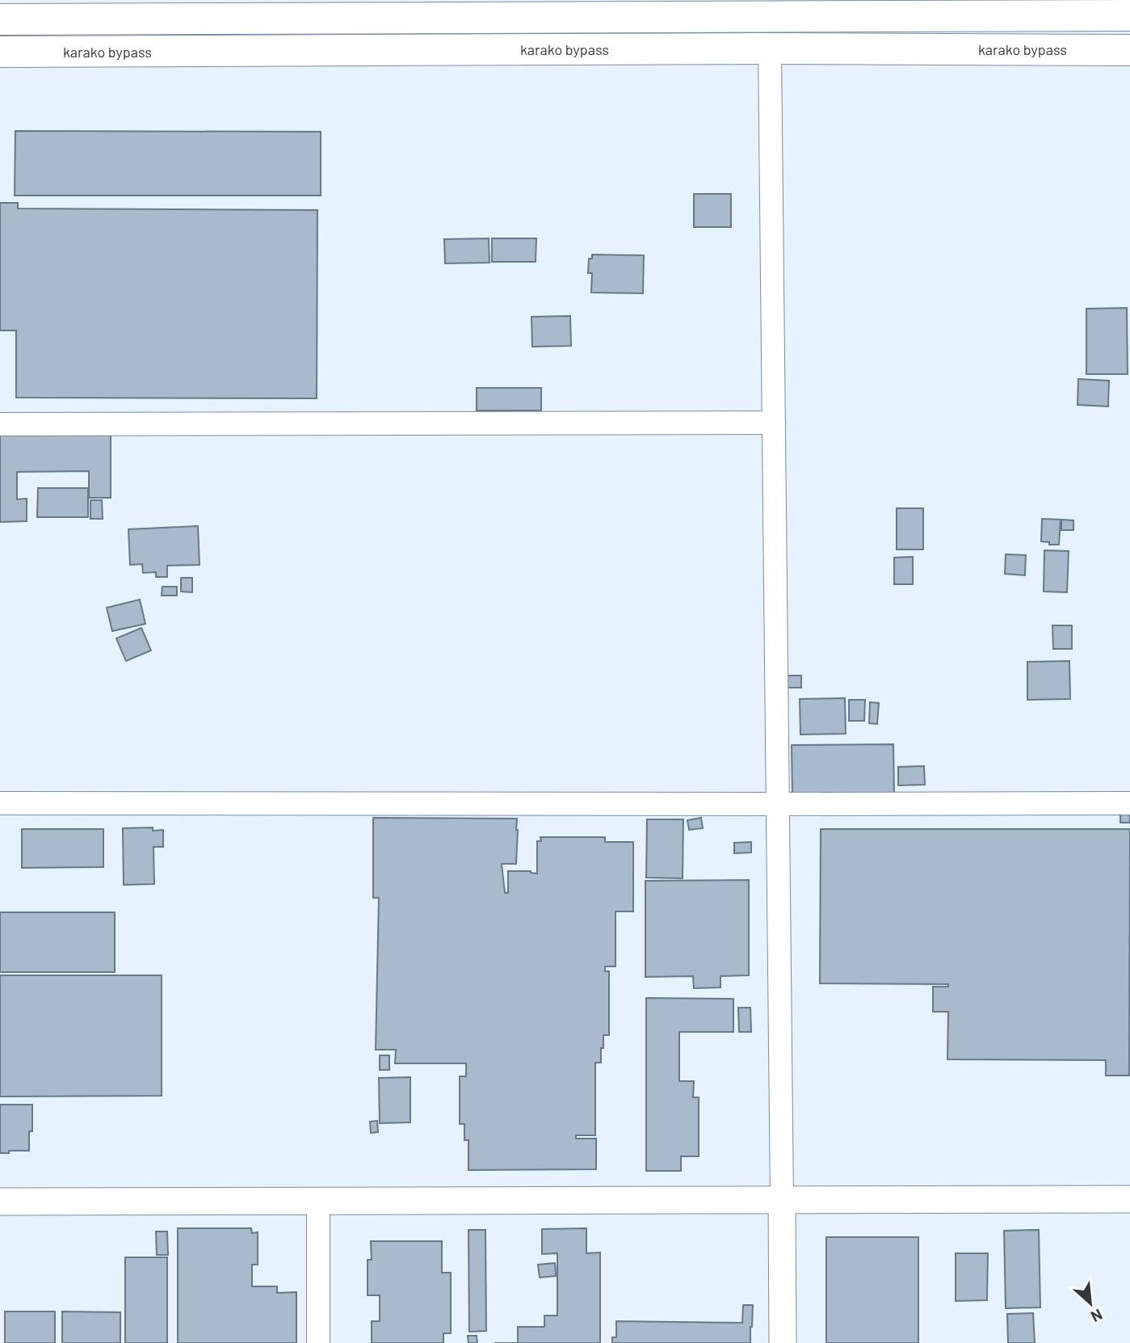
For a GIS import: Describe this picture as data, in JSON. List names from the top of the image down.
{
  "streets": {
    "highway": ["karako bypass"]
  },
  "north": "bottom right"
}
